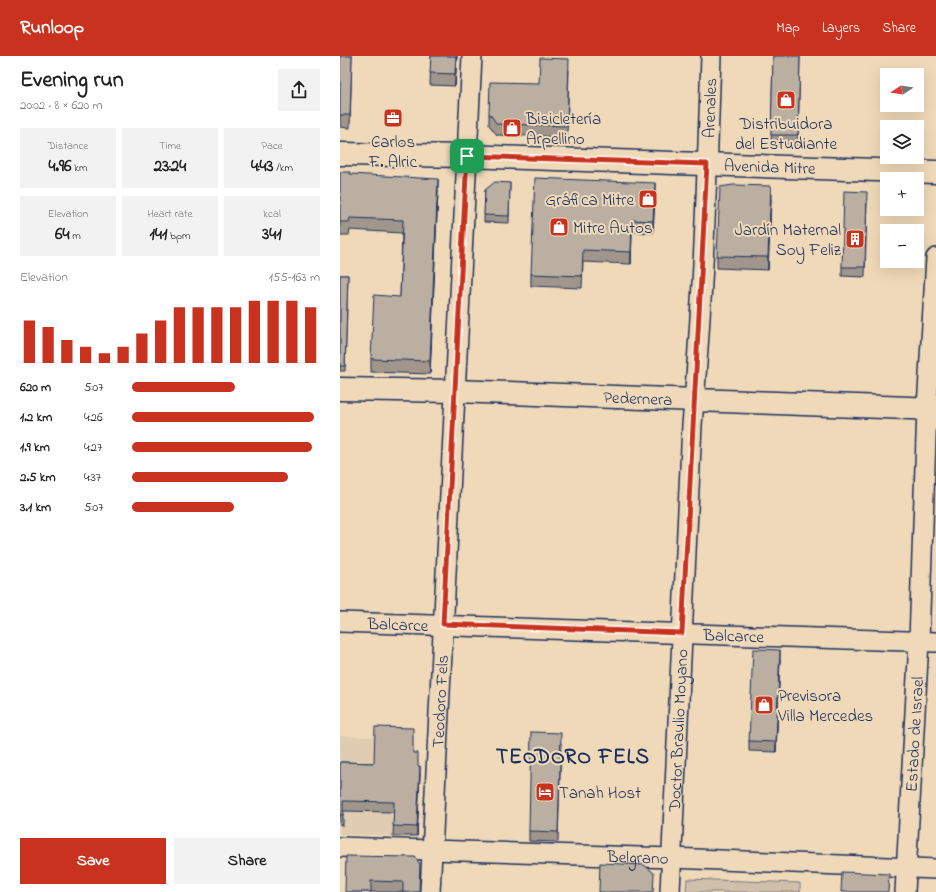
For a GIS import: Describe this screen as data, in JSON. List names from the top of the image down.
{
  "streets": {
    "main road": ["Avenida Mitre", "Pedernera"],
    "street": [
      "Arenales",
      "Balcarce",
      "Teodoro Fels",
      "Doctor Braulio Moyano",
      "Estado de Israel",
      "Belgrano"
    ]
  },
  "crossings": [
    ["Arenales", "Avenida Mitre"],
    ["Arenales", "Pedernera"],
    ["Arenales", "Doctor Braulio Moyano"],
    ["Avenida Mitre", "Teodoro Fels"],
    ["Pedernera", "Teodoro Fels"],
    ["Pedernera", "Doctor Braulio Moyano"],
    ["Pedernera", "Estado de Israel"],
    ["Balcarce", "Teodoro Fels"],
    ["Balcarce", "Doctor Braulio Moyano"],
    ["Balcarce", "Estado de Israel"],
    ["Teodoro Fels", "Belgrano"],
    ["Doctor Braulio Moyano", "Belgrano"],
    ["Estado de Israel", "Belgrano"]
  ],
  "districts": ["TEODORO FELS"],
  "places": {
    "shop": [
      "Distribuidora del Estudiante",
      "Bisicletería Arpellino",
      "Gráfica Mitre",
      "Mitre Autos",
      "Previsora Villa Mercedes"
    ],
    "office": ["Carlos F. Alric"],
    "building": ["Jardín Maternal Soy Feliz"],
    "hotel": ["Tanah Host"]
  },
  "north": "left",
  "page": {
    "header": "Runloop",
    "nav": ["Map", "Layers", "Share"],
    "heading": ["Evening run", "20:02 · 8 × 620 m"],
    "map_buttons": ["+", "−"],
    "stats": [
      ["Distance", "4.96 km"],
      ["Time", "23:24"],
      ["Pace", "4:43 /km"],
      ["Elevation", "64 m"],
      ["Heart rate", "141 bpm"],
      ["kcal", "341"]
    ],
    "chart": ["Elevation", "155–163 m"],
    "list": [
      {
        "name": "620 m",
        "note": "5:07"
      },
      {
        "name": "1.2 km",
        "note": "4:26"
      },
      {
        "name": "1.9 km",
        "note": "4:27"
      },
      {
        "name": "2.5 km",
        "note": "4:37"
      },
      {
        "name": "3.1 km",
        "note": "5:07"
      }
    ],
    "buttons": ["Save", "Share"]
  }
}
